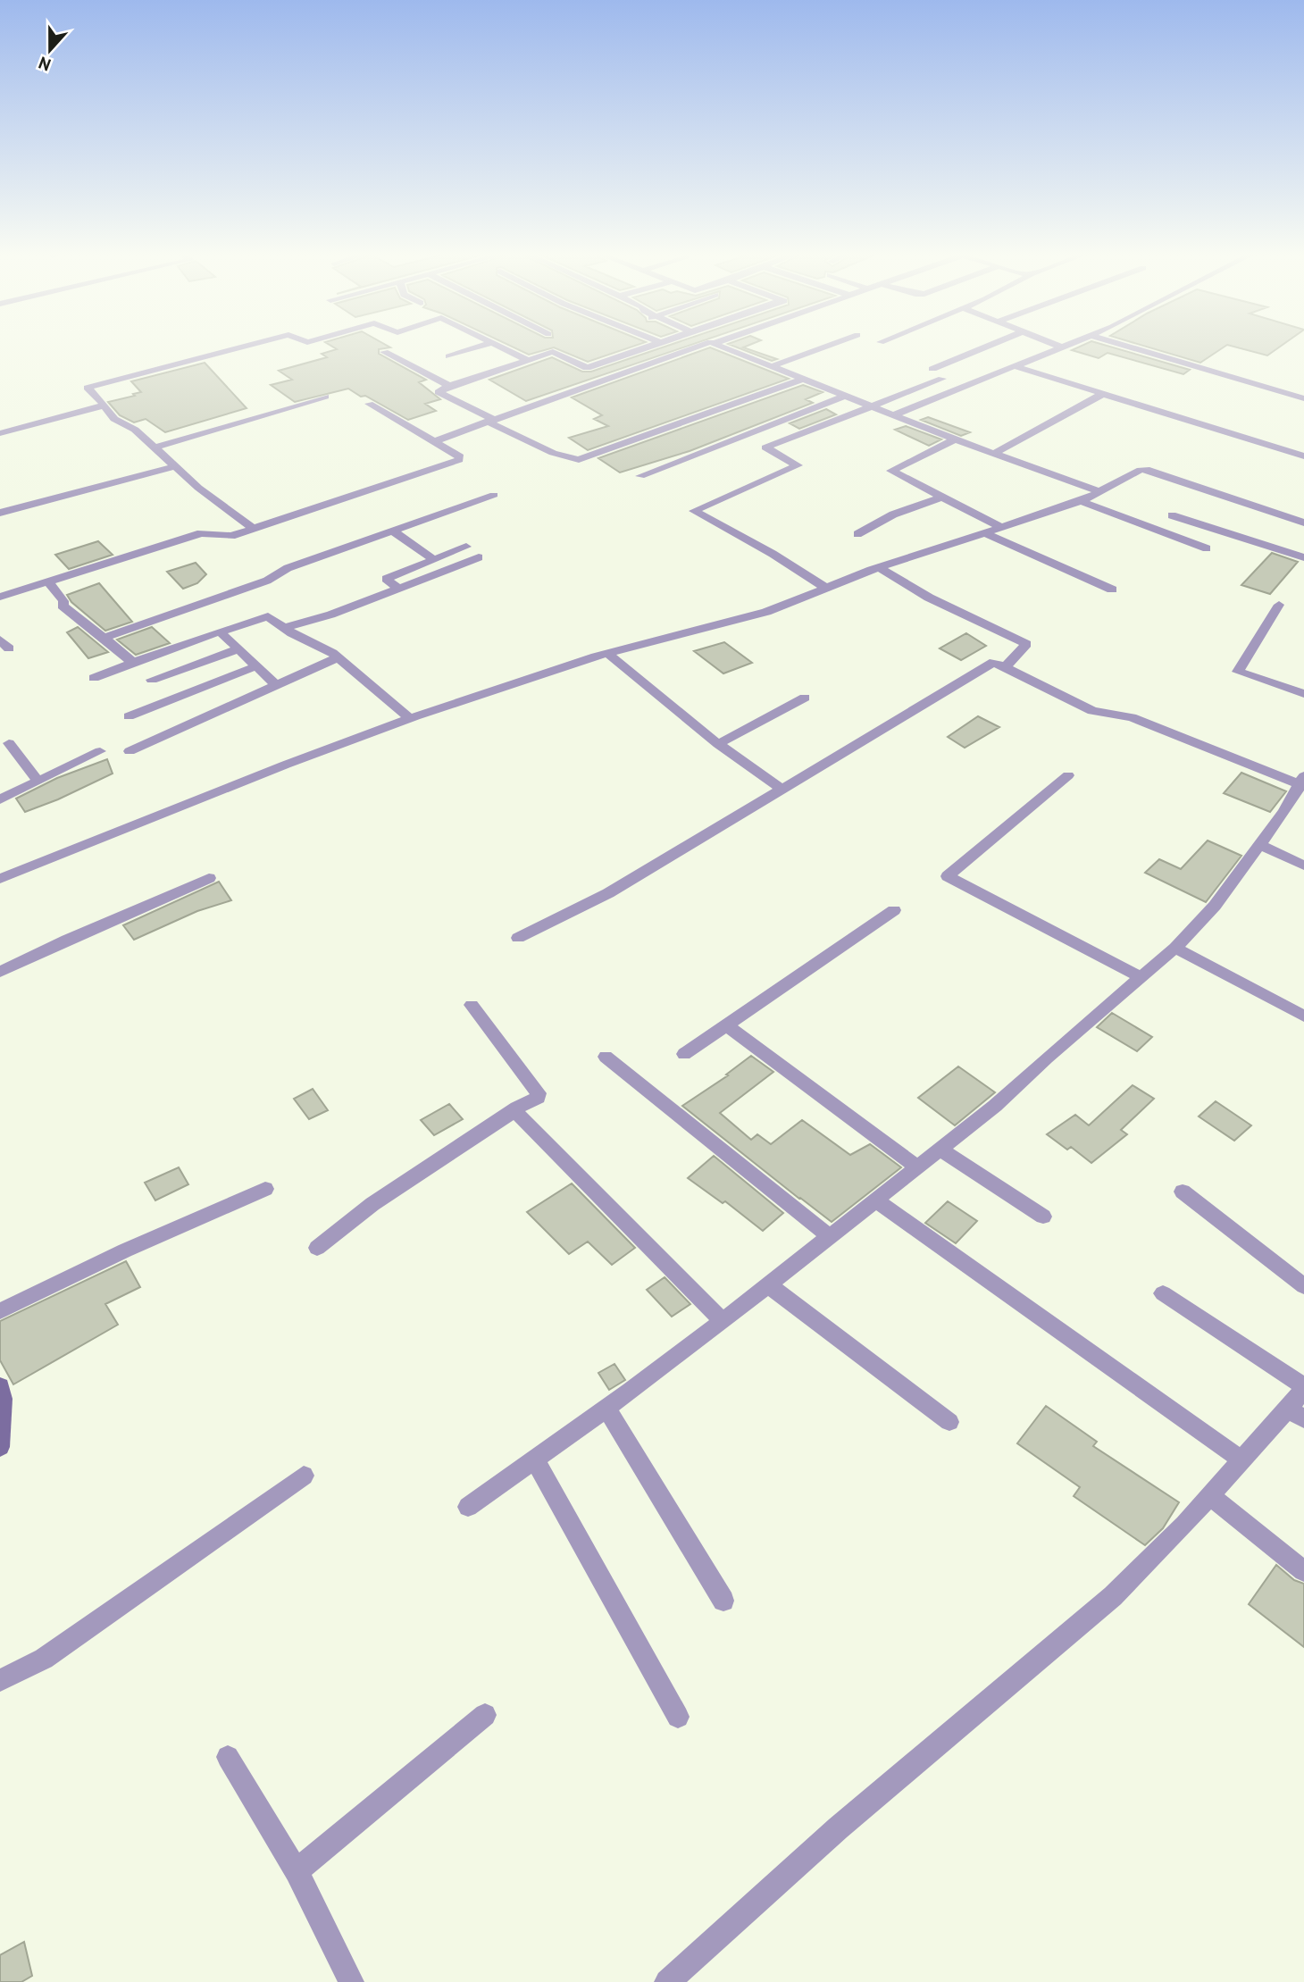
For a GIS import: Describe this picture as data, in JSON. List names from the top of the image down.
{
  "north": "bottom"
}
